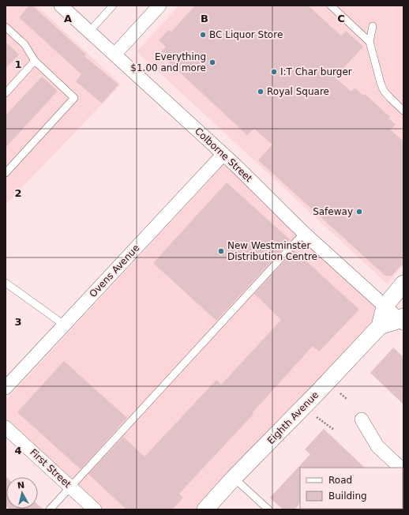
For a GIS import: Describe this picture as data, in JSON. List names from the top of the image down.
{
  "streets": {
    "street": [
      "Colborne Street",
      "Ovens Avenue",
      "Eighth Avenue",
      "First Street"
    ]
  },
  "crossings": [
    ["Colborne Street", "Ovens Avenue"],
    ["Colborne Street", "Eighth Avenue"]
  ],
  "places": [
    "BC Liquor Store",
    "Everything $1.00 and more",
    "I:T Char burger",
    "Royal Square",
    "Safeway",
    "New Westminster Distribution Centre"
  ],
  "legend": ["Road", "Building"],
  "north": "top",
  "grid": {
    "columns": ["A", "B", "C"],
    "rows": [
      "1",
      "2",
      "3",
      "4"
    ]
  }
}
